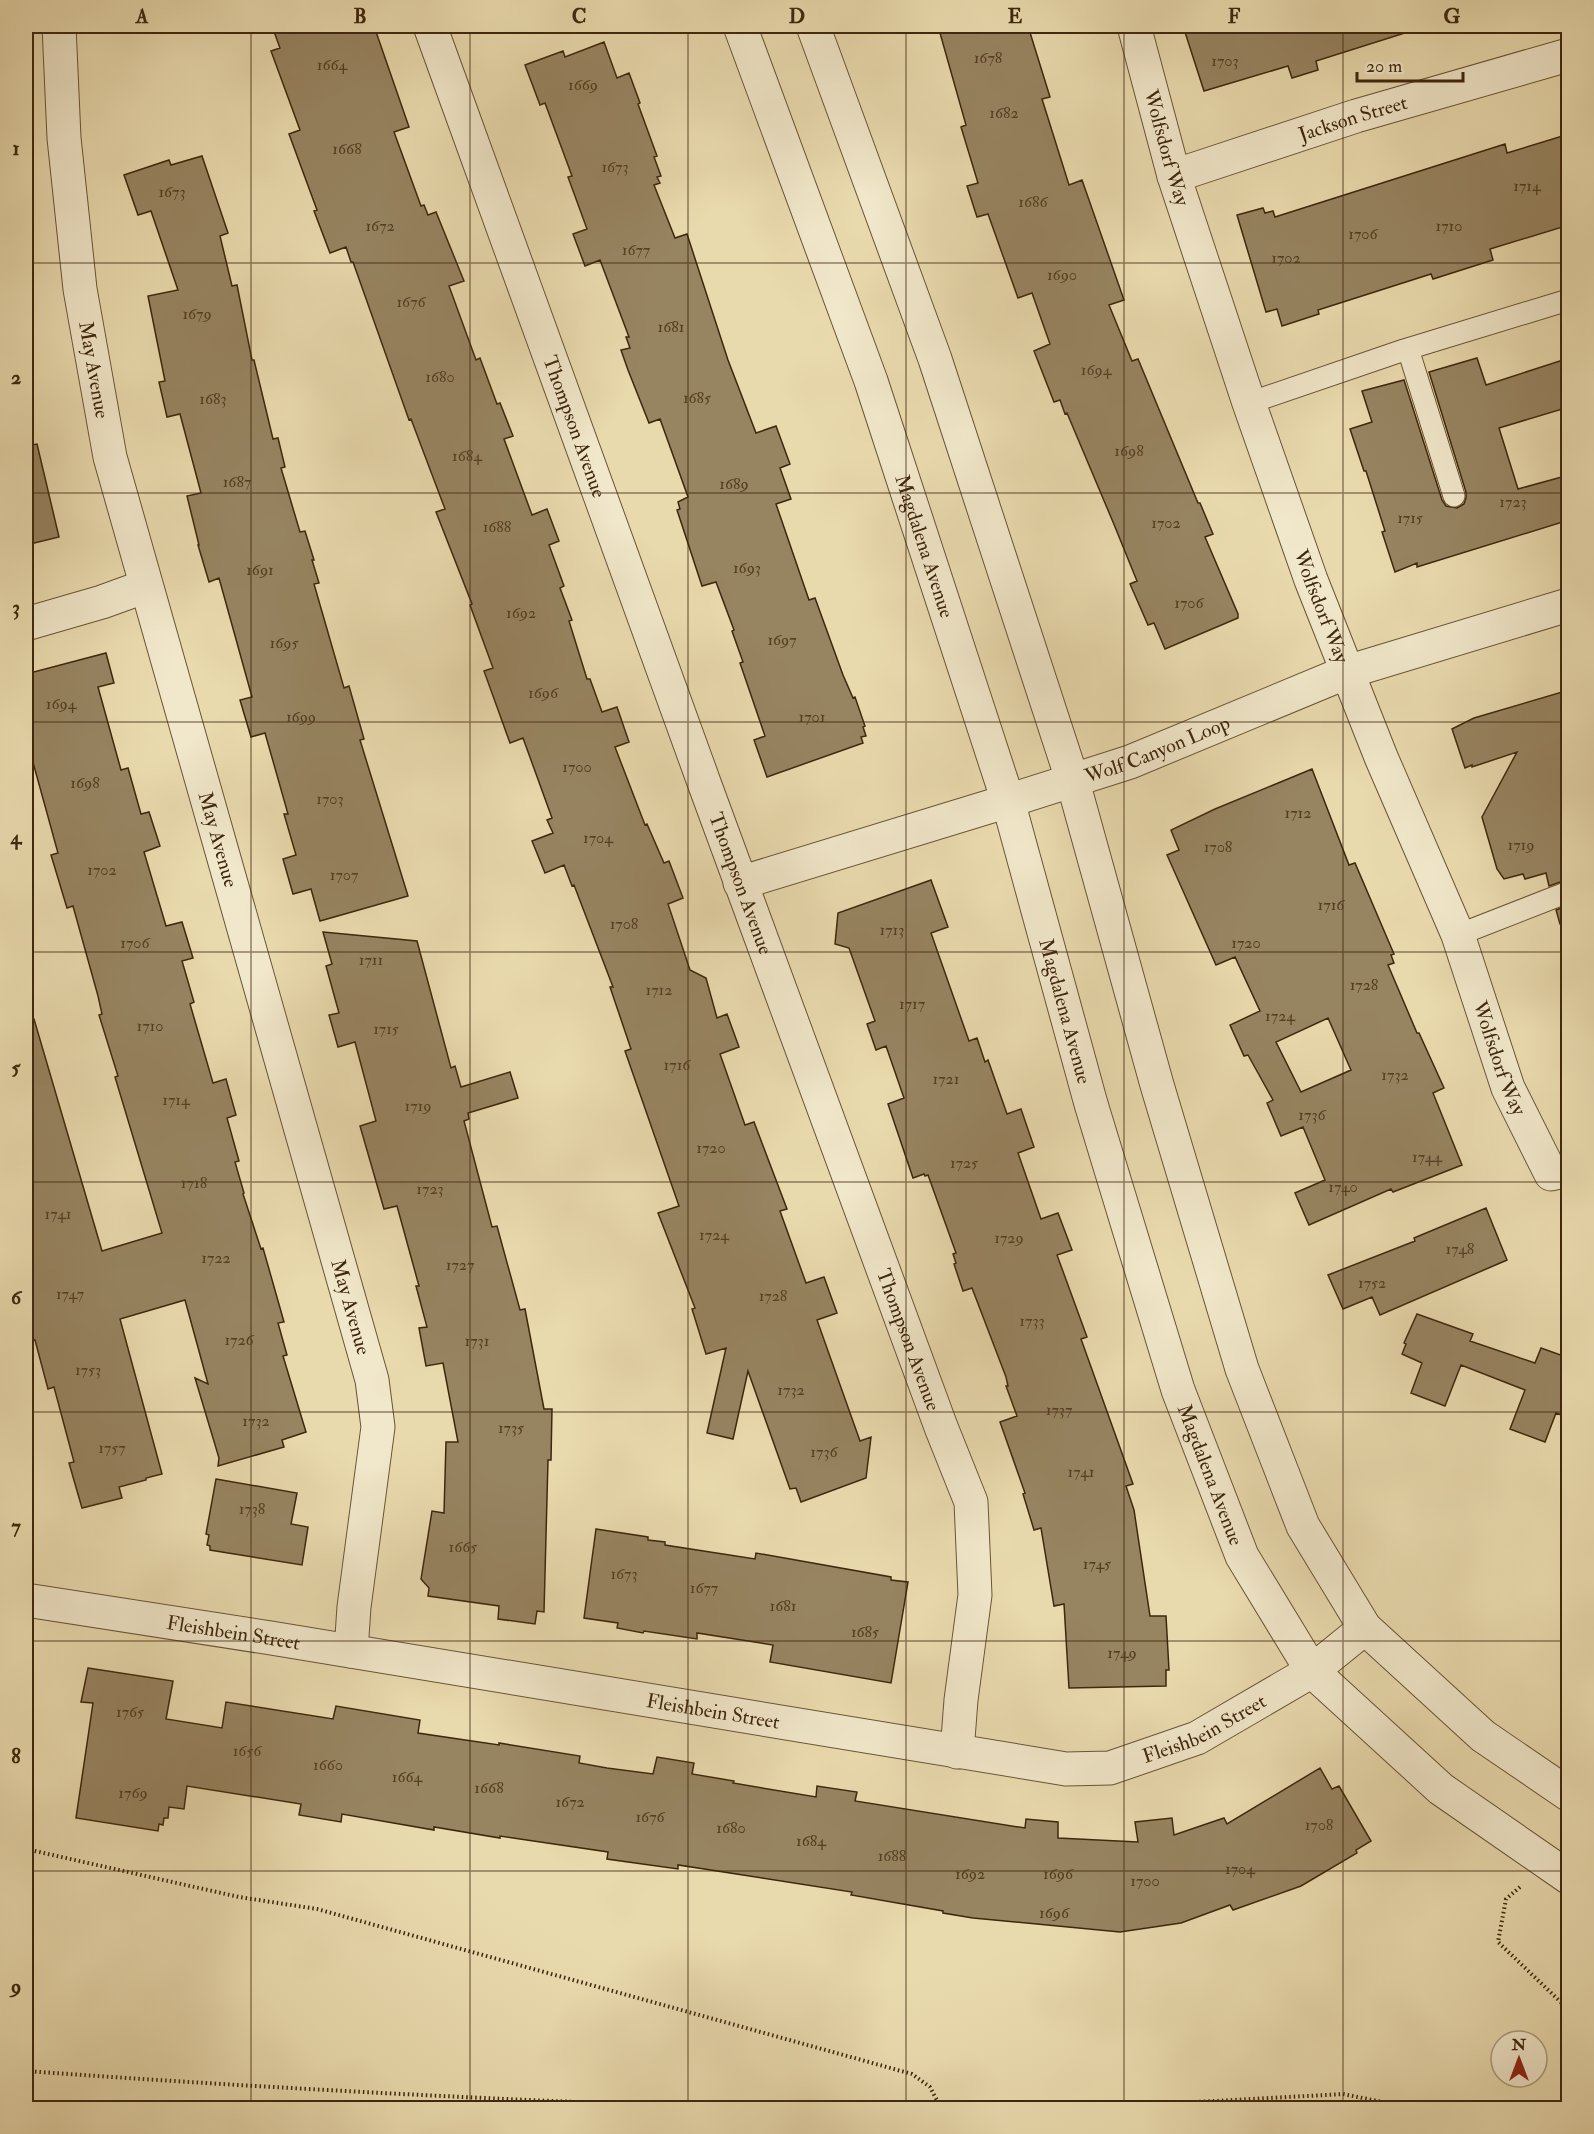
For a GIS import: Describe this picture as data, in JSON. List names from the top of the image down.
{
  "streets": {
    "street": [
      "Jackson Street",
      "Wolfsdorf Way",
      "May Avenue",
      "Thompson Avenue",
      "Magdalena Avenue",
      "Wolf Canyon Loop",
      "Fleishbein Street"
    ]
  },
  "crossings": [
    ["Jackson Street", "Wolfsdorf Way"],
    ["Wolfsdorf Way", "Wolf Canyon Loop"],
    ["May Avenue", "Fleishbein Street"],
    ["Thompson Avenue", "Wolf Canyon Loop"],
    ["Thompson Avenue", "Fleishbein Street"],
    ["Magdalena Avenue", "Wolf Canyon Loop"],
    ["Magdalena Avenue", "Fleishbein Street"]
  ],
  "house_numbers": [
    "1678",
    "1703",
    "1664",
    "1669",
    "1682",
    "1668",
    "1673",
    "1714",
    "1673",
    "1686",
    "1672",
    "1710",
    "1706",
    "1677",
    "1702",
    "1690",
    "1676",
    "1679",
    "1681",
    "1694",
    "1680",
    "1685",
    "1683",
    "1698",
    "1684",
    "1687",
    "1689",
    "1723",
    "1715",
    "1702",
    "1688",
    "1693",
    "1691",
    "1706",
    "1692",
    "1697",
    "1695",
    "1696",
    "1694",
    "1699",
    "1701",
    "1700",
    "1698",
    "1703",
    "1712",
    "1704",
    "1719",
    "1708",
    "1702",
    "1707",
    "1716",
    "1708",
    "1713",
    "1706",
    "1720",
    "1711",
    "1728",
    "1712",
    "1717",
    "1724",
    "1710",
    "1715",
    "1716",
    "1732",
    "1721",
    "1714",
    "1719",
    "1736",
    "1720",
    "1744",
    "1725",
    "1718",
    "1740",
    "1723",
    "1741",
    "1724",
    "1729",
    "1748",
    "1722",
    "1727",
    "1752",
    "1747",
    "1728",
    "1733",
    "1726",
    "1731",
    "1753",
    "1732",
    "1737",
    "1732",
    "1735",
    "1757",
    "1736",
    "1741",
    "1738",
    "1665",
    "1745",
    "1673",
    "1677",
    "1681",
    "1685",
    "1749",
    "1765",
    "1656",
    "1660",
    "1664",
    "1668",
    "1769",
    "1672",
    "1676",
    "1708",
    "1680",
    "1684",
    "1688",
    "1704",
    "1692",
    "1696",
    "1700",
    "1696"
  ],
  "scale_bar": "20 m",
  "north": "top",
  "grid": {
    "columns": [
      "A",
      "B",
      "C",
      "D",
      "E",
      "F",
      "G"
    ],
    "rows": [
      "1",
      "2",
      "3",
      "4",
      "5",
      "6",
      "7",
      "8",
      "9"
    ]
  }
}
